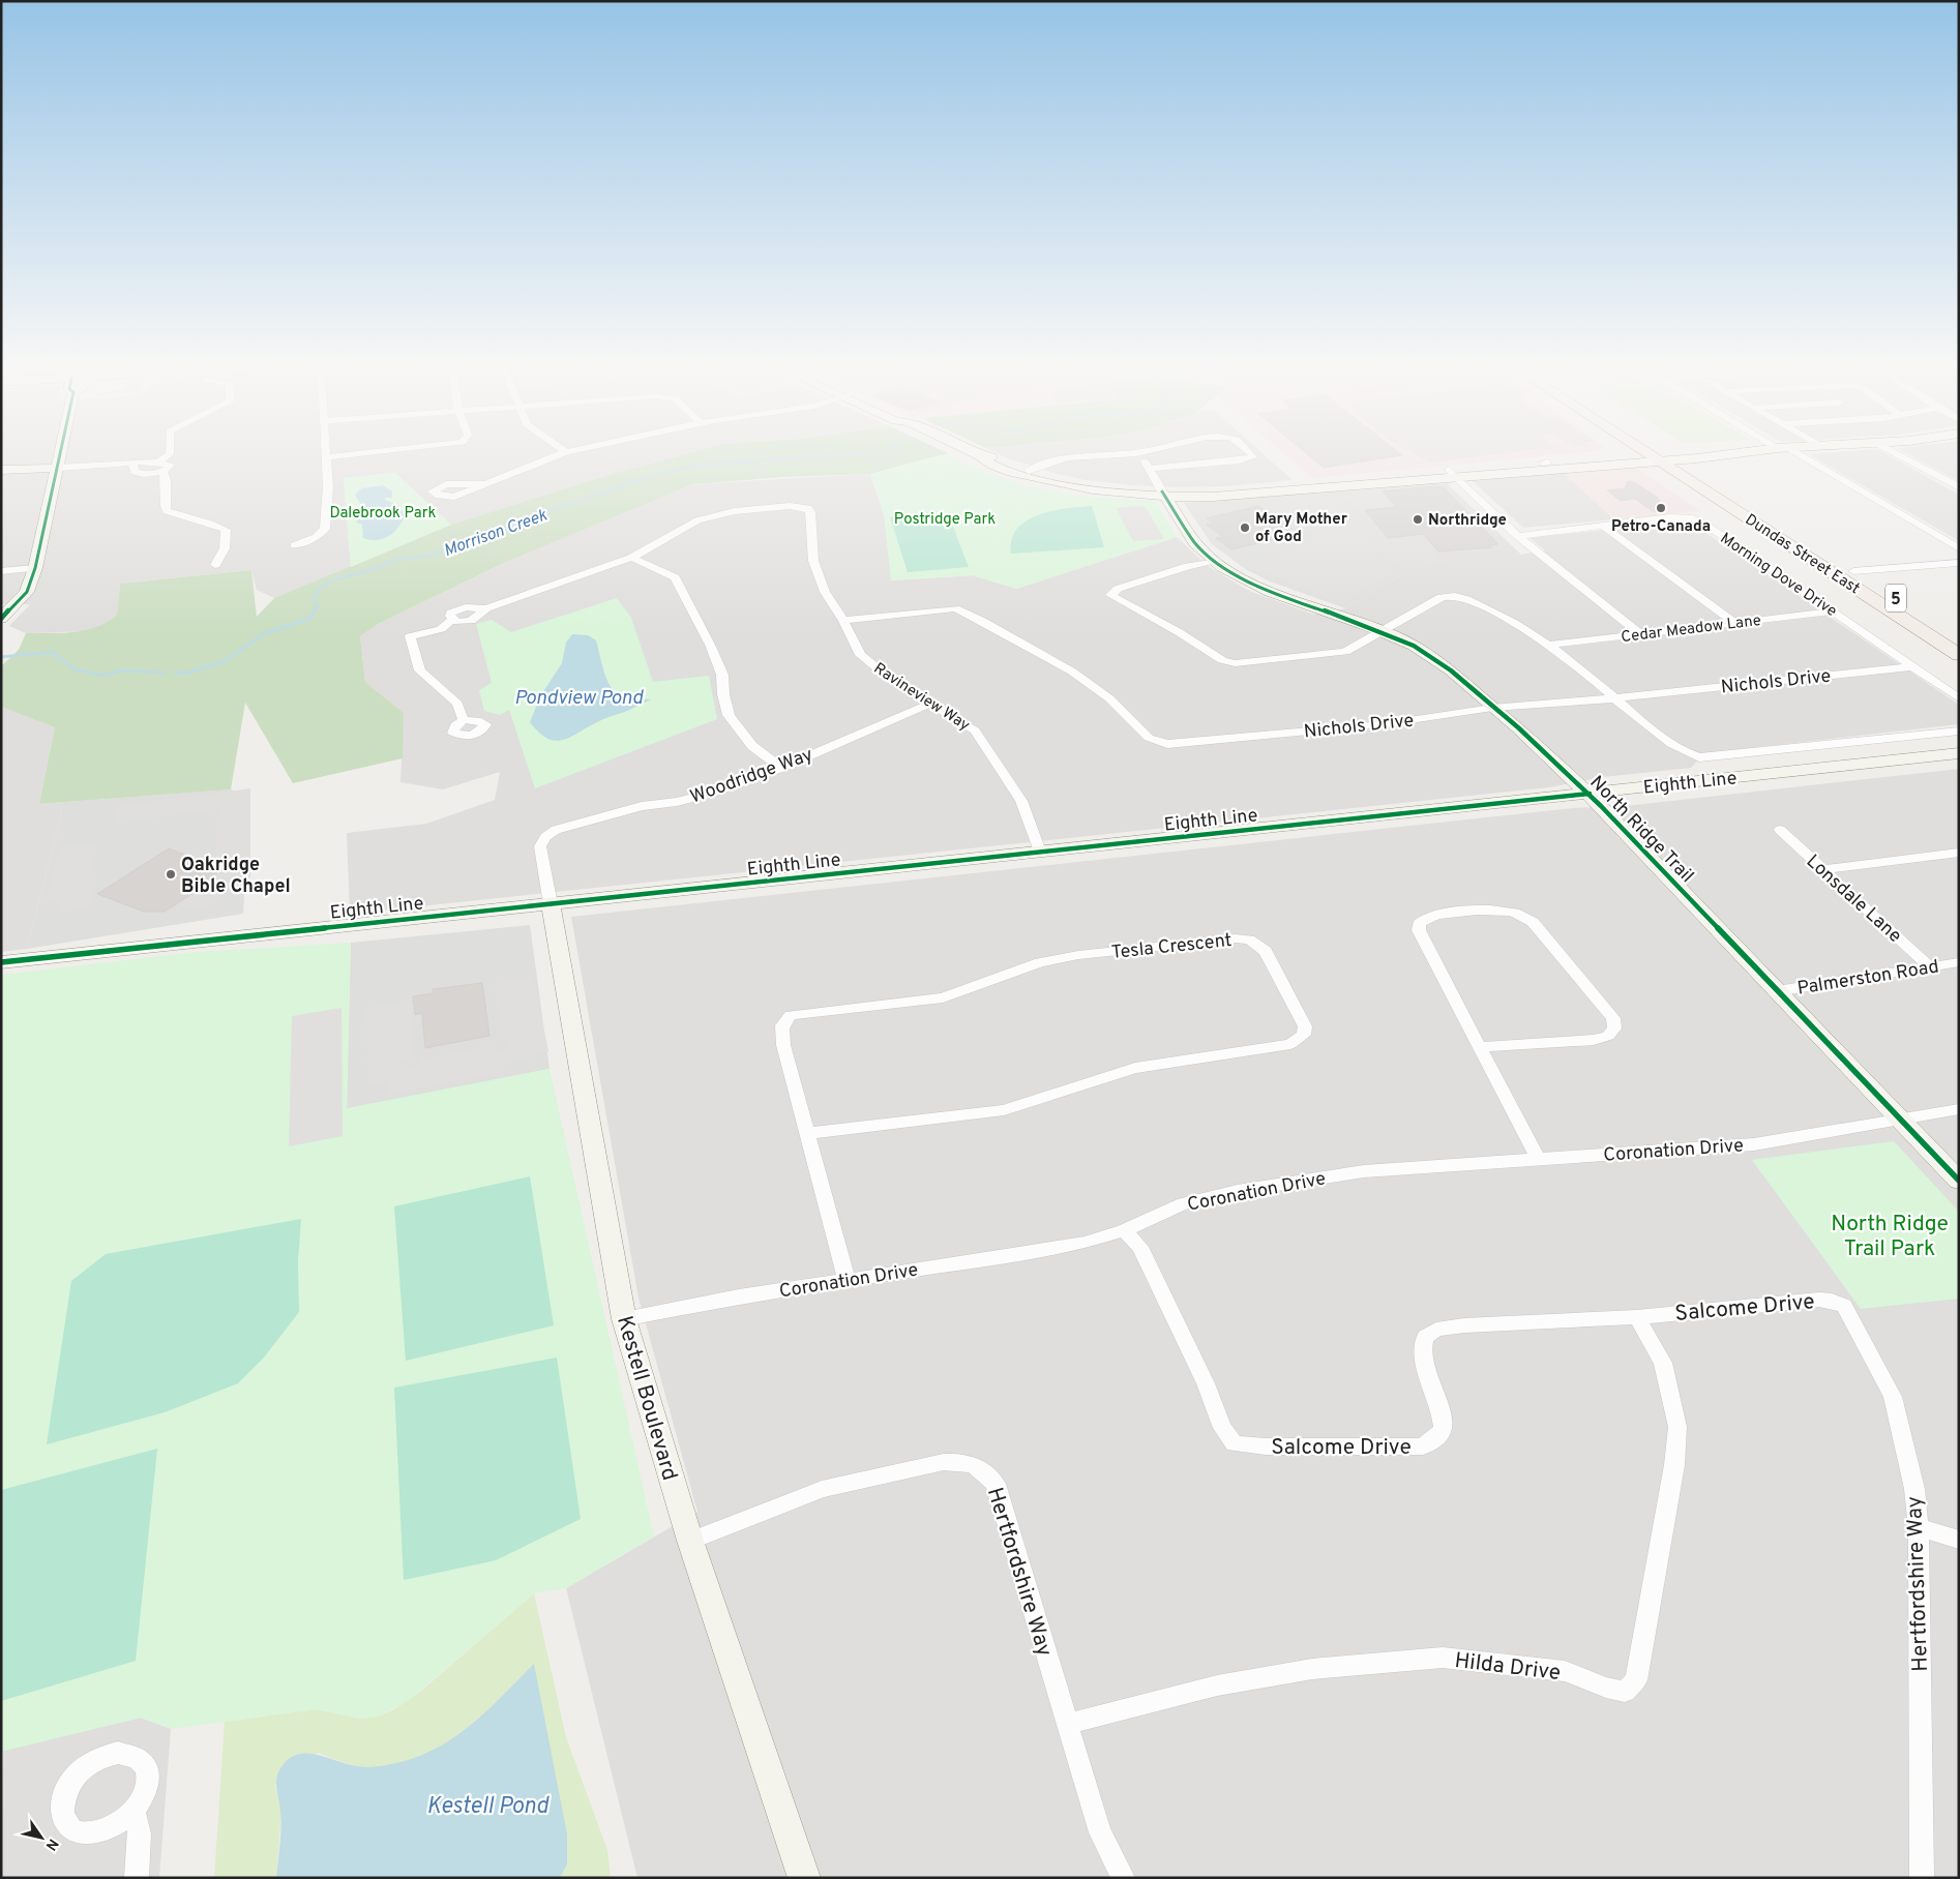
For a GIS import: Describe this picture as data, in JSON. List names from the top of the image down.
{
  "streets": {
    "main road": ["Dundas Street East", "5"],
    "street": [
      "Morning Dove Drive",
      "Cedar Meadow Lane",
      "Nichols Drive",
      "Ravineview Way",
      "Woodridge Way",
      "Eighth Line",
      "North Ridge Trail",
      "Lonsdale Lane",
      "Tesla Crescent",
      "Palmerston Road",
      "Coronation Drive",
      "Salcome Drive",
      "Kestell Boulevard",
      "Hertfordshire Way",
      "Hilda Drive"
    ]
  },
  "crossings": [
    ["Morning Dove Drive", "Cedar Meadow Lane"],
    ["Morning Dove Drive", "Nichols Drive"],
    ["Nichols Drive", "Ravineview Way"],
    ["Nichols Drive", "North Ridge Trail"],
    ["Ravineview Way", "Woodridge Way"],
    ["Ravineview Way", "Eighth Line"],
    ["Woodridge Way", "Eighth Line"],
    ["Woodridge Way", "Kestell Boulevard"],
    ["Eighth Line", "North Ridge Trail"],
    ["Eighth Line", "Kestell Boulevard"],
    ["North Ridge Trail", "Palmerston Road"],
    ["North Ridge Trail", "Coronation Drive"],
    ["Lonsdale Lane", "Palmerston Road"],
    ["Tesla Crescent", "Coronation Drive"],
    ["Coronation Drive", "Salcome Drive"],
    ["Coronation Drive", "Kestell Boulevard"],
    ["Salcome Drive", "Hertfordshire Way"],
    ["Salcome Drive", "Hilda Drive"],
    ["Kestell Boulevard", "Hertfordshire Way"],
    ["Hertfordshire Way", "Hilda Drive"]
  ],
  "water": ["Morrison Creek", "Pondview Pond", "Kestell Pond"],
  "parks": ["Dalebrook Park", "Postridge Park", "North Ridge Trail Park"],
  "places": [
    "Petro-Canada",
    "Northridge",
    "Mary Mother of God",
    "Oakridge Bible Chapel"
  ],
  "north": "bottom right"
}
